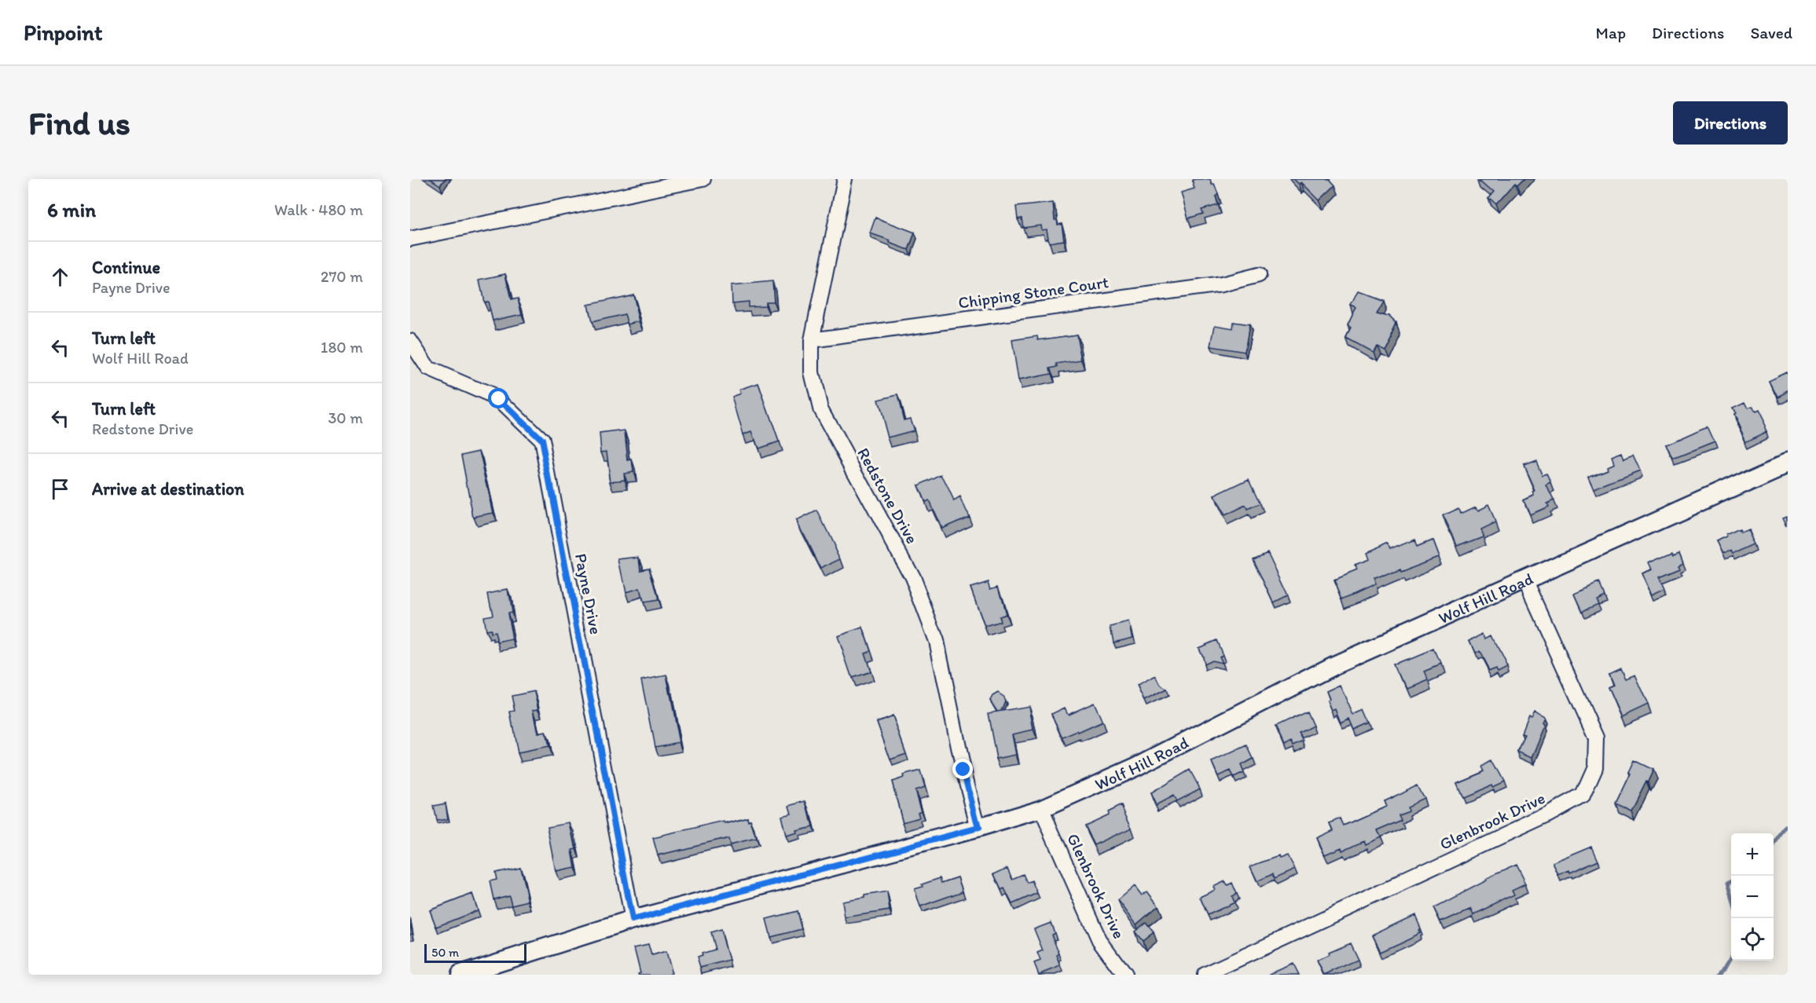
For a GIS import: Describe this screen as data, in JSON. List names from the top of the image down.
{
  "streets": {
    "street": [
      "Chipping Stone Court",
      "Redstone Drive",
      "Payne Drive",
      "Wolf Hill Road",
      "Glenbrook Drive"
    ]
  },
  "crossings": [
    ["Chipping Stone Court", "Redstone Drive"],
    ["Redstone Drive", "Wolf Hill Road"],
    ["Payne Drive", "Wolf Hill Road"],
    ["Wolf Hill Road", "Glenbrook Drive"]
  ],
  "scale_bar": "50 m",
  "page": {
    "header": "Pinpoint",
    "nav": ["Map", "Directions", "Saved"],
    "buttons": "Directions",
    "title": "Find us",
    "heading": ["6 min", "Walk · 480 m"],
    "list": [
      ["Continue", "Payne Drive", "270 m"],
      ["Turn left", "Wolf Hill Road", "180 m"],
      ["Turn left", "Redstone Drive", "30 m"],
      "Arrive at destination"
    ],
    "map_buttons": ["+", "−"],
    "scale": "50 m"
  }
}
